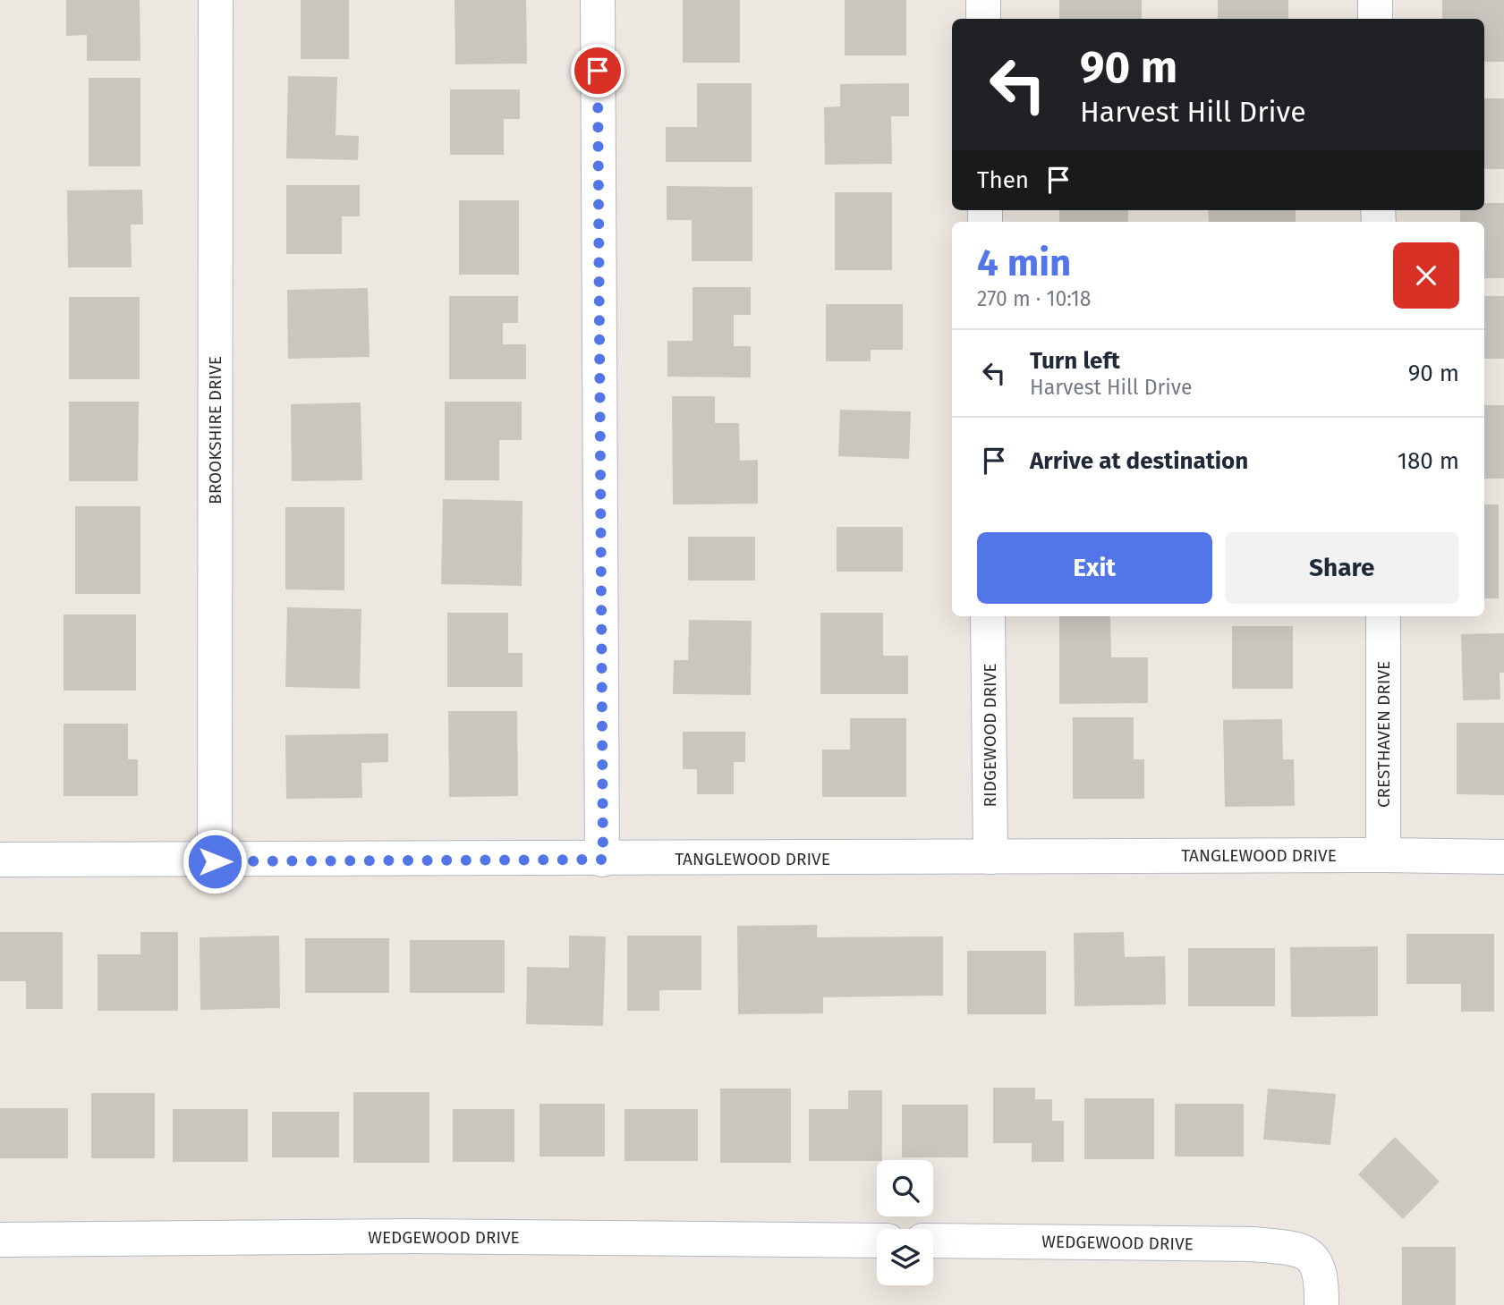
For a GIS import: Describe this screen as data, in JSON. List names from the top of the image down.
{
  "streets": {
    "street": [
      "BROOKSHIRE DRIVE",
      "CRESTHAVEN DRIVE",
      "RIDGEWOOD DRIVE",
      "TANGLEWOOD DRIVE",
      "WEDGEWOOD DRIVE"
    ]
  },
  "crossings": [
    ["BROOKSHIRE DRIVE", "TANGLEWOOD DRIVE"],
    ["CRESTHAVEN DRIVE", "TANGLEWOOD DRIVE"],
    ["RIDGEWOOD DRIVE", "TANGLEWOOD DRIVE"]
  ],
  "page": {
    "turn": ["90 m", "Harvest Hill Drive"],
    "then": "Then",
    "heading": ["4 min", "270 m · 10:18"],
    "list": [
      {
        "name": "Turn left",
        "note": "Harvest Hill Drive",
        "value": "90 m"
      },
      {
        "name": "Arrive at destination",
        "value": "180 m"
      }
    ],
    "buttons": ["Exit", "Share"]
  }
}
